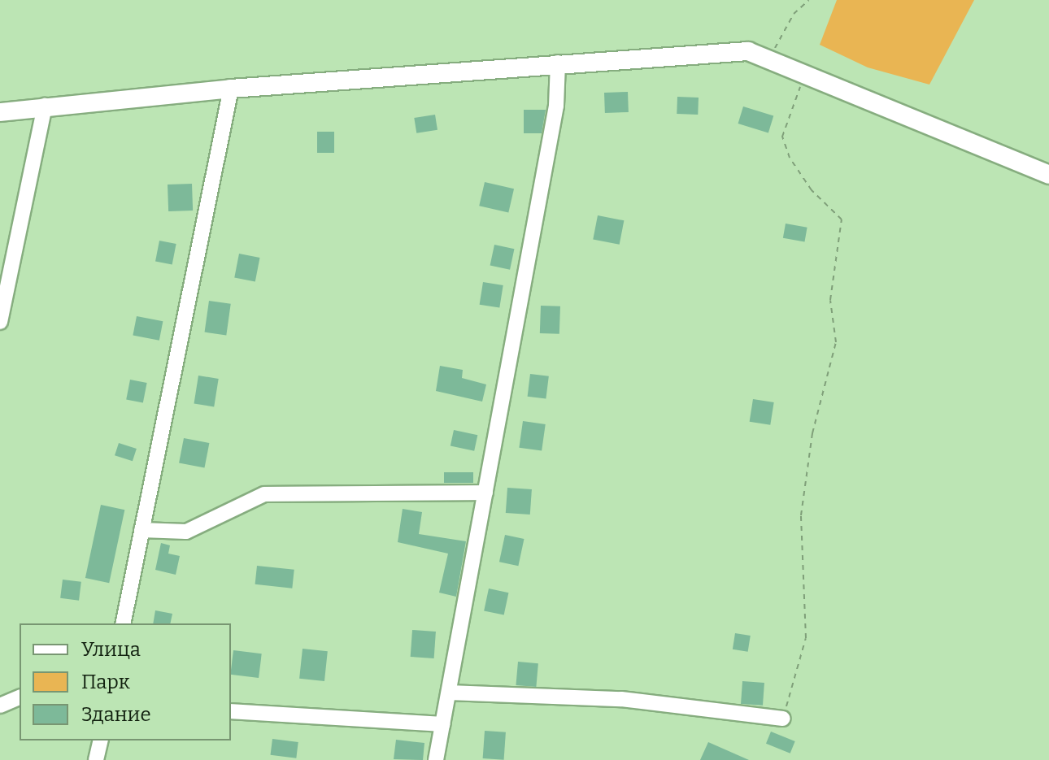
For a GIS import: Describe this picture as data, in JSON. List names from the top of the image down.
{
  "legend": ["Улица", "Парк", "Здание"]
}
